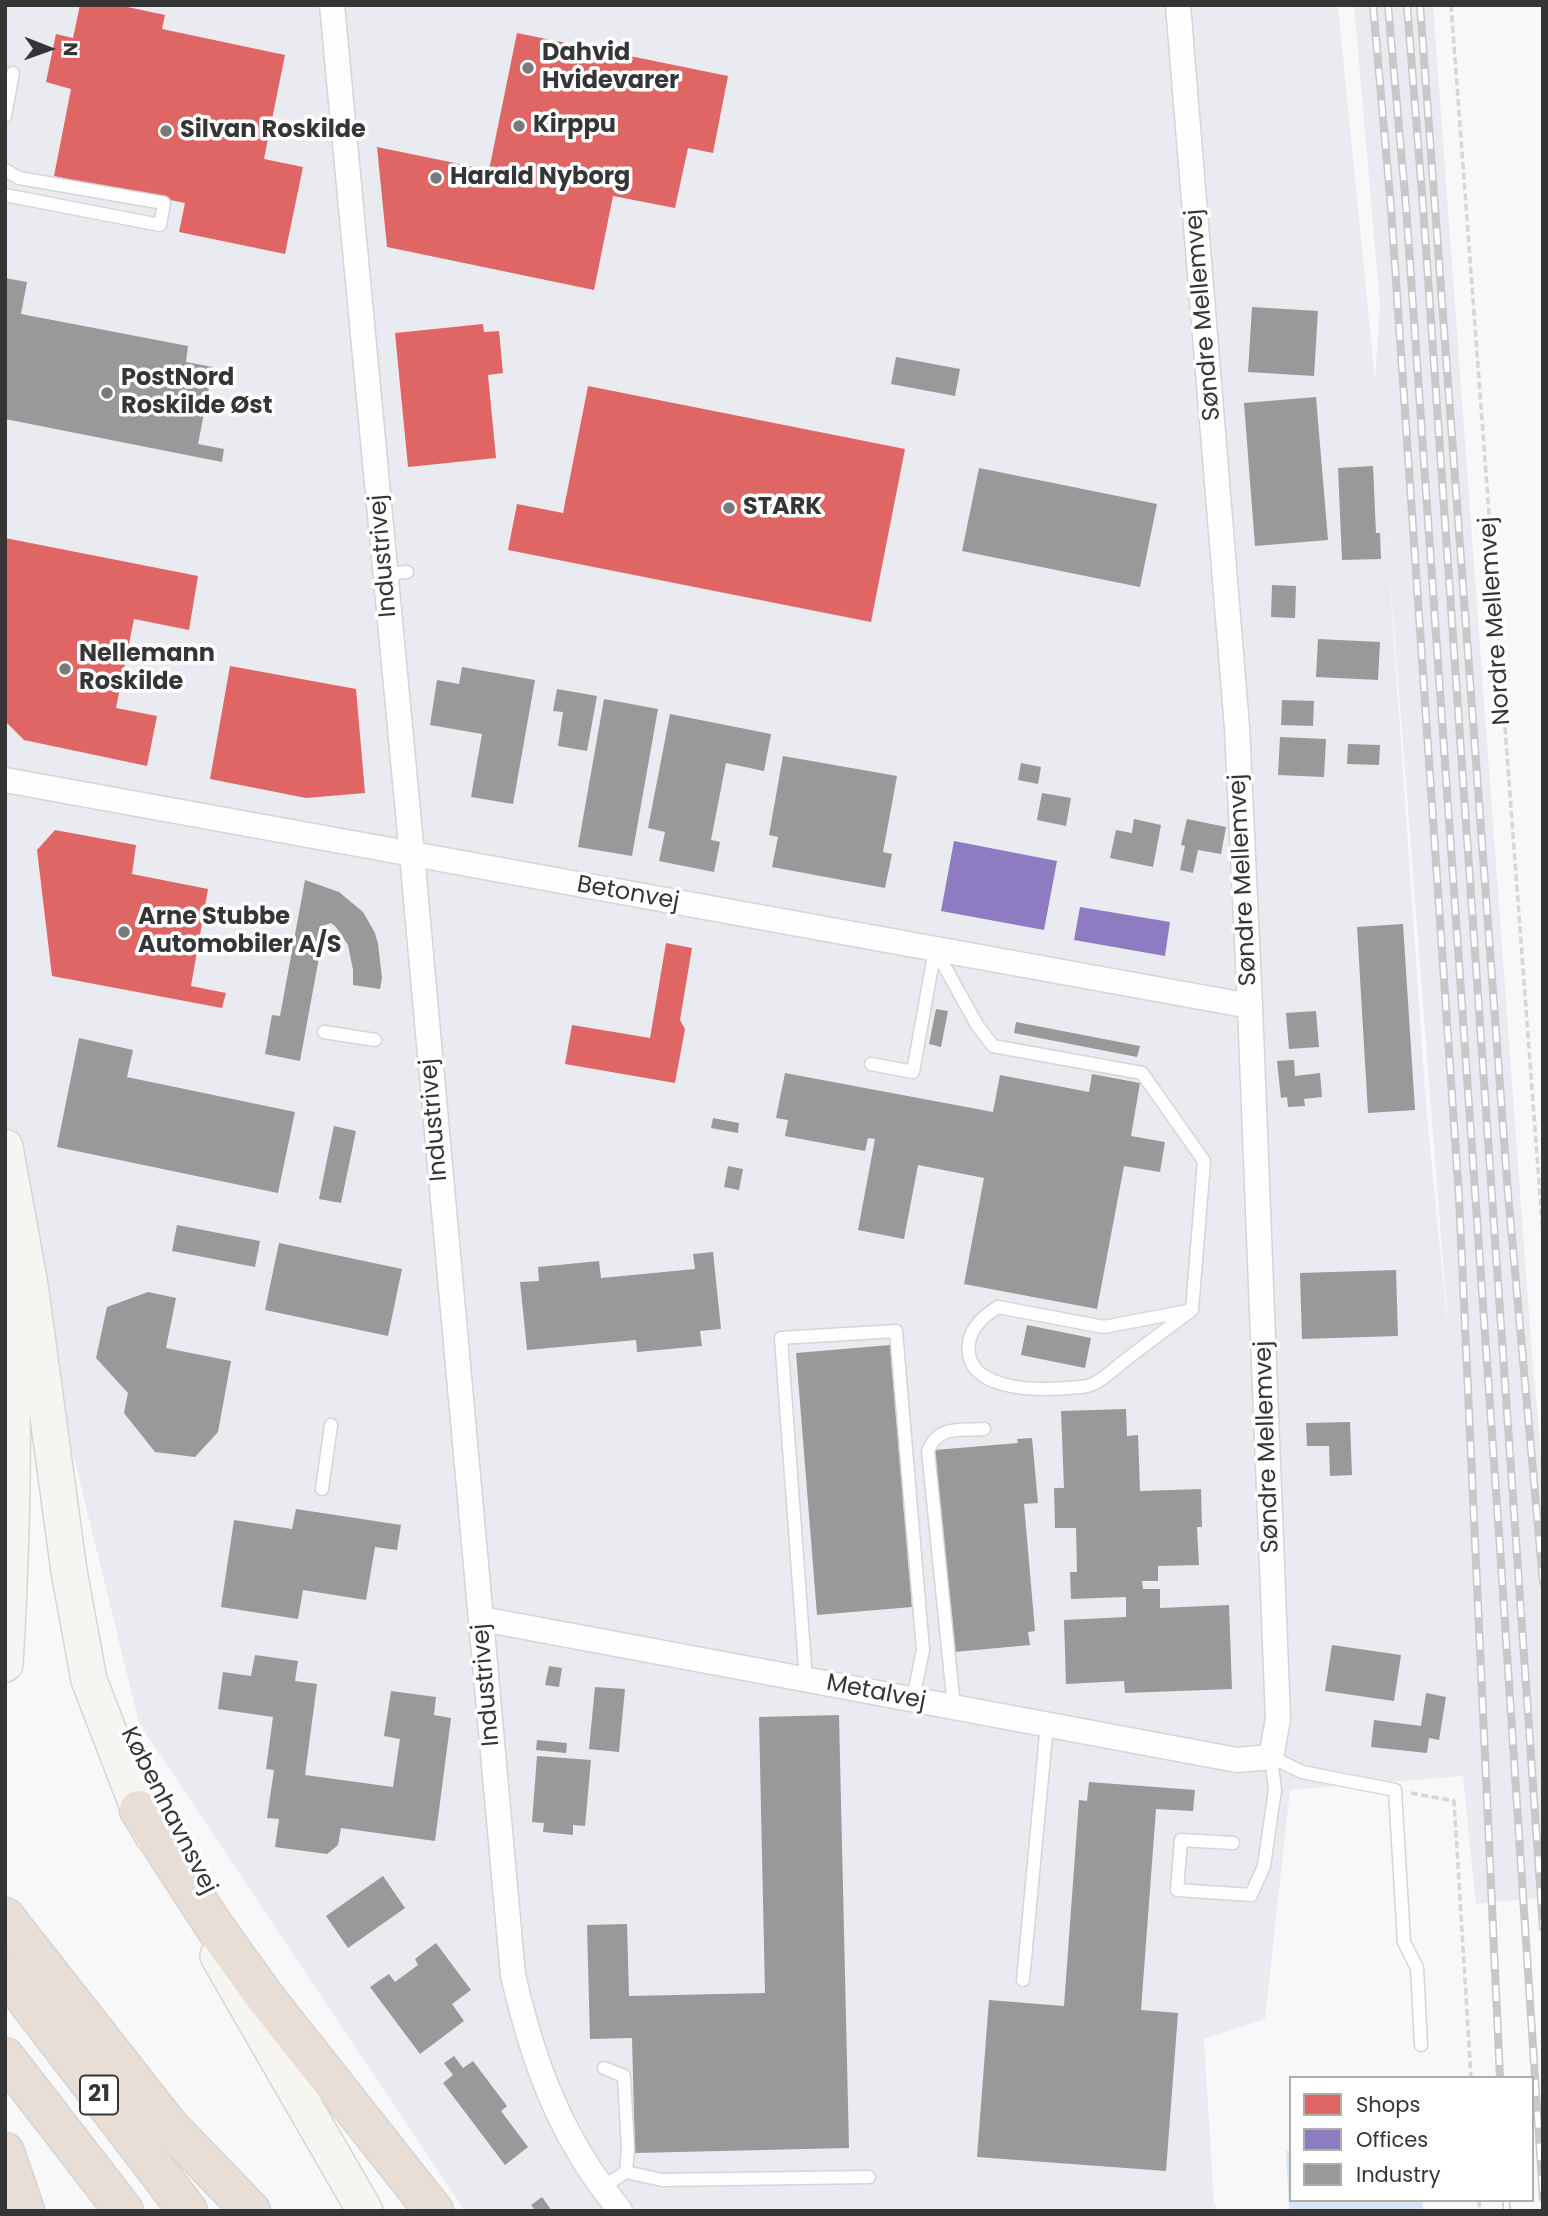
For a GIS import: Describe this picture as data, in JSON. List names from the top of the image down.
{
  "streets": {
    "highway": ["21"],
    "main road": ["Københavnsvej"],
    "street": [
      "Søndre Mellemvej",
      "Industrivej",
      "Betonvej",
      "Metalvej"
    ],
    "path": ["Nordre Mellemvej"]
  },
  "crossings": [
    ["Søndre Mellemvej", "Betonvej"],
    ["Søndre Mellemvej", "Metalvej"],
    ["Industrivej", "Betonvej"],
    ["Industrivej", "Metalvej"]
  ],
  "places": [
    "Dahvid Hvidevarer",
    "Kirppu",
    "Silvan Roskilde",
    "Harald Nyborg",
    "PostNord Roskilde Øst",
    "STARK",
    "Nellemann Roskilde",
    "Arne Stubbe Automobiler A/S"
  ],
  "legend": ["Shops", "Offices", "Industry"],
  "north": "right"
}
